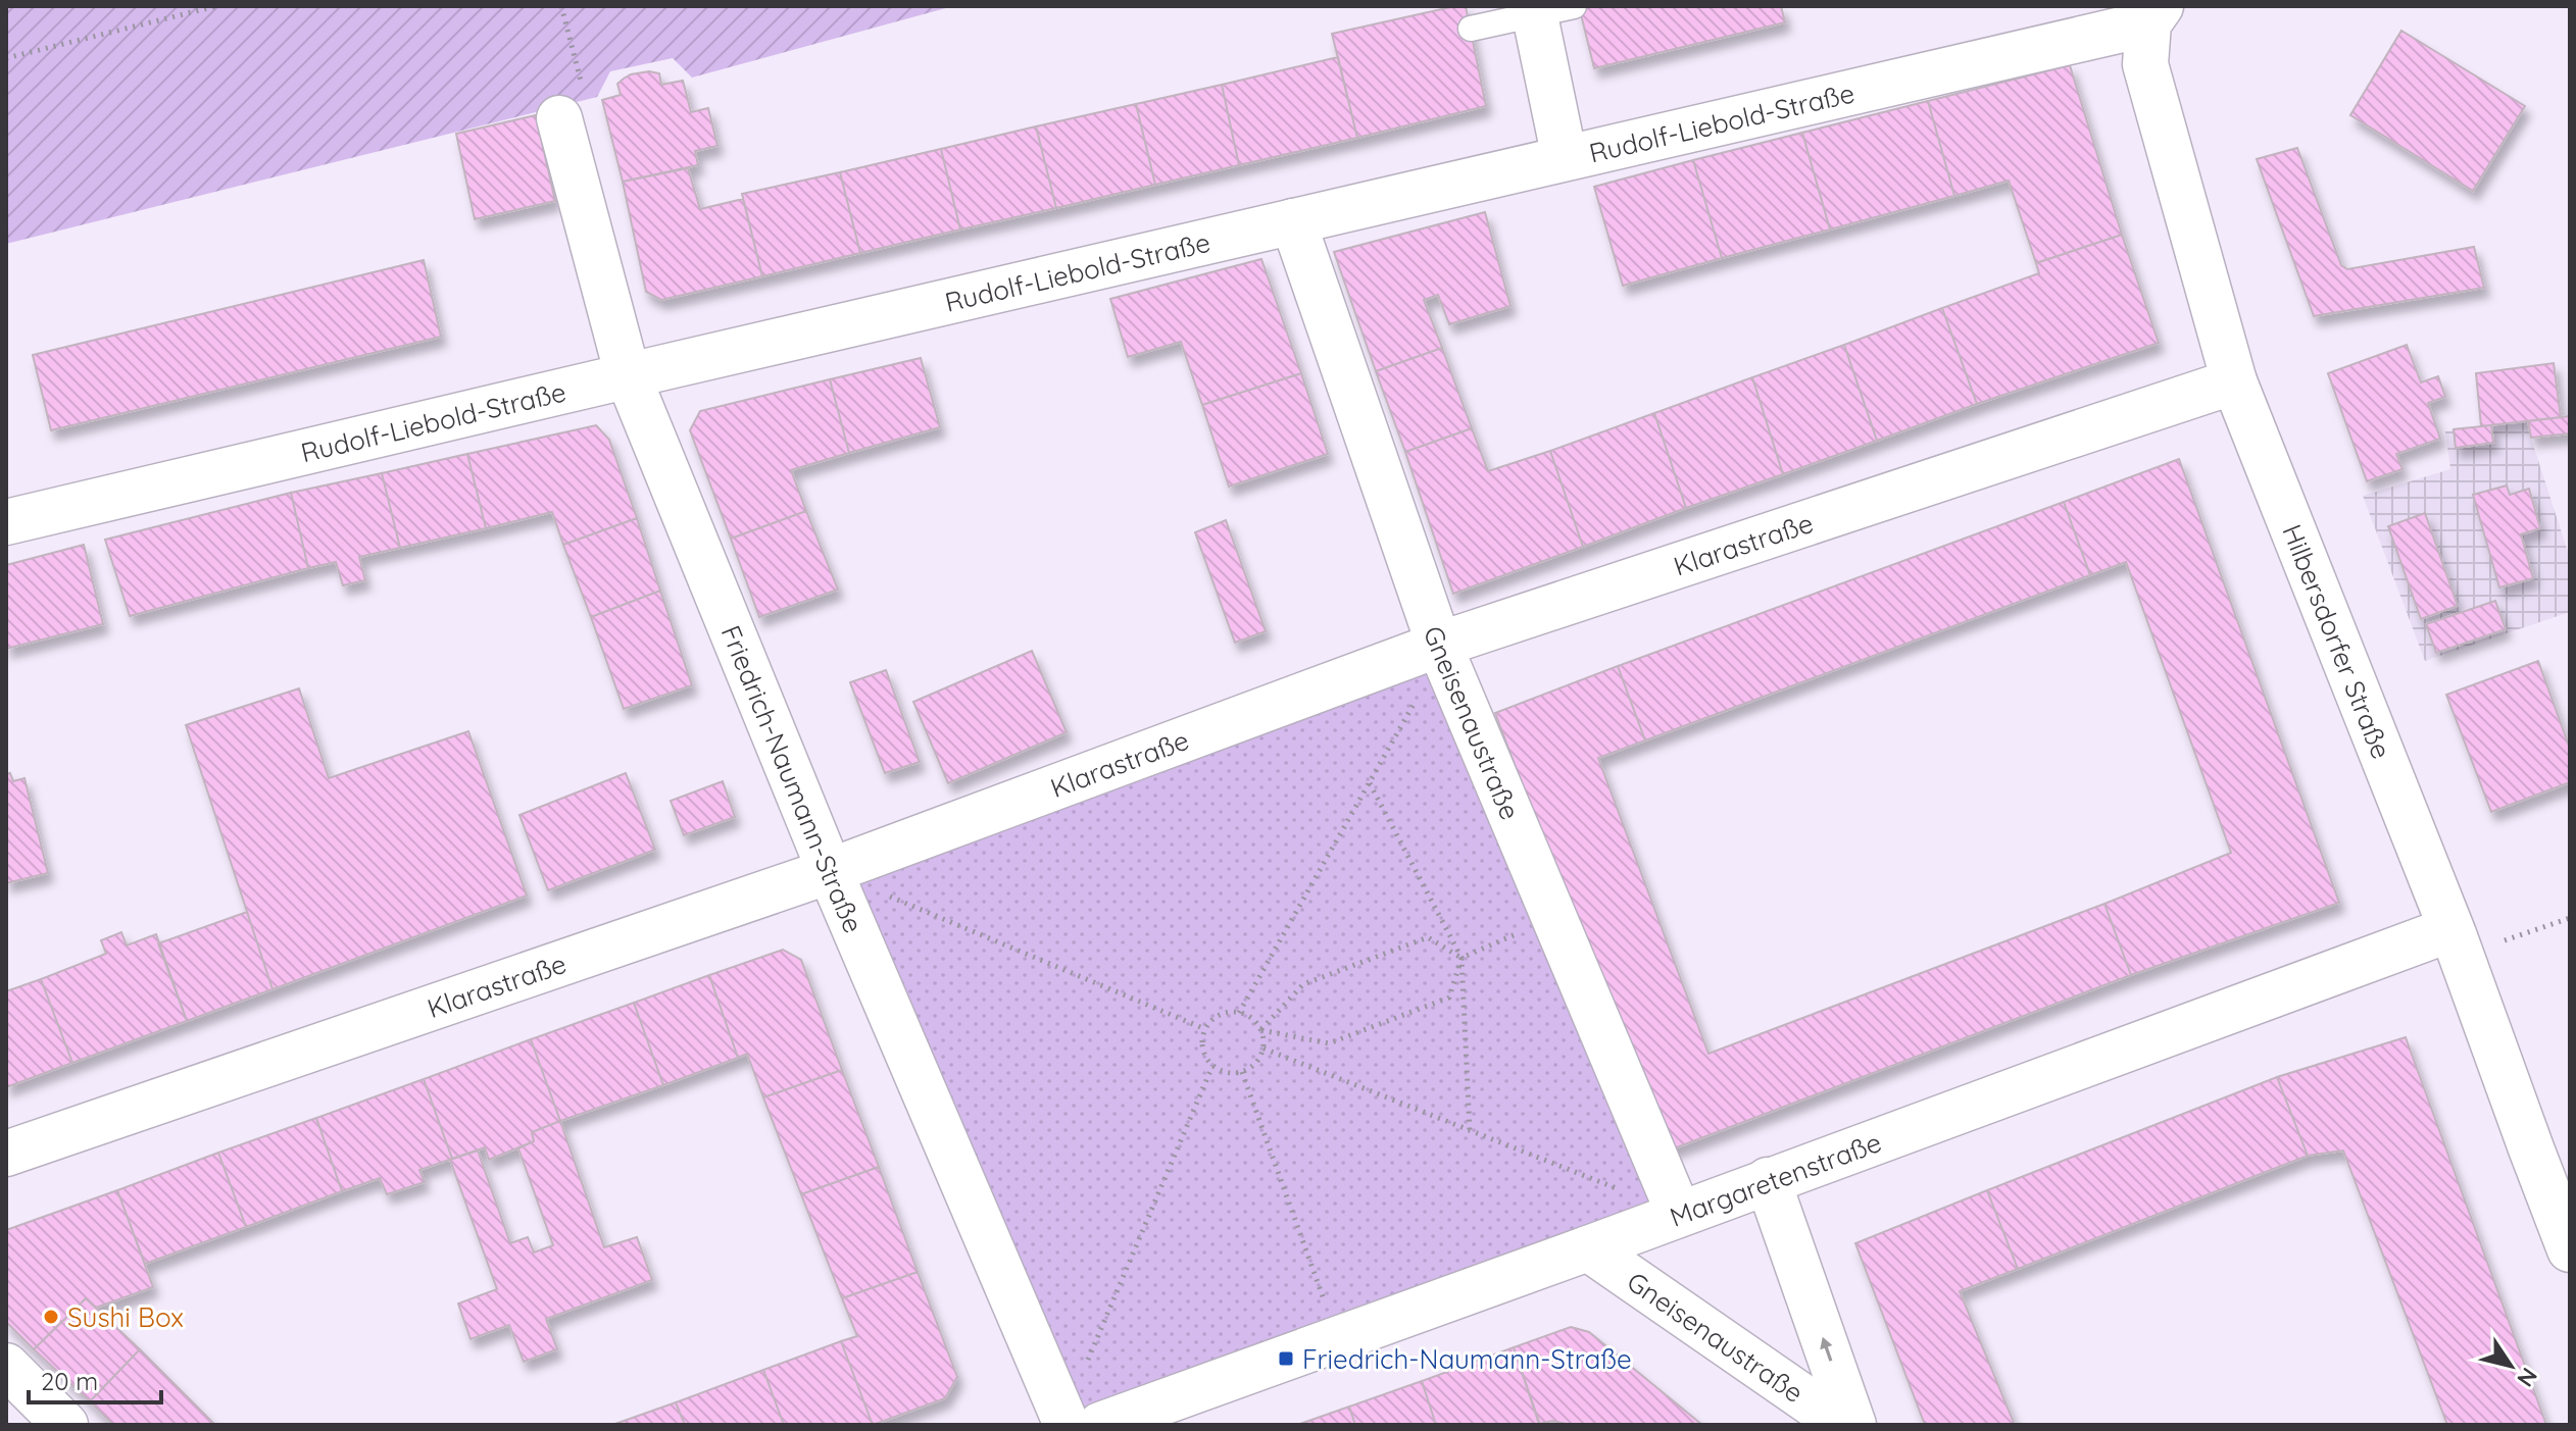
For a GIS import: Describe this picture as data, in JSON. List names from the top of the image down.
{
  "streets": {
    "street": [
      "Rudolf-Liebold-Straße",
      "Klarastraße",
      "Hilbersdorfer Straße",
      "Gneisenaustraße",
      "Friedrich-Naumann-Straße",
      "Margaretenstraße"
    ]
  },
  "crossings": [
    ["Rudolf-Liebold-Straße", "Hilbersdorfer Straße"],
    ["Rudolf-Liebold-Straße", "Gneisenaustraße"],
    ["Rudolf-Liebold-Straße", "Friedrich-Naumann-Straße"],
    ["Klarastraße", "Hilbersdorfer Straße"],
    ["Klarastraße", "Gneisenaustraße"],
    ["Klarastraße", "Friedrich-Naumann-Straße"],
    ["Hilbersdorfer Straße", "Margaretenstraße"],
    ["Gneisenaustraße", "Margaretenstraße"]
  ],
  "places": {
    "other": ["Sushi Box"],
    "transit": ["Friedrich-Naumann-Straße"]
  },
  "scale_bar": "20 m",
  "north": "bottom right"
}
